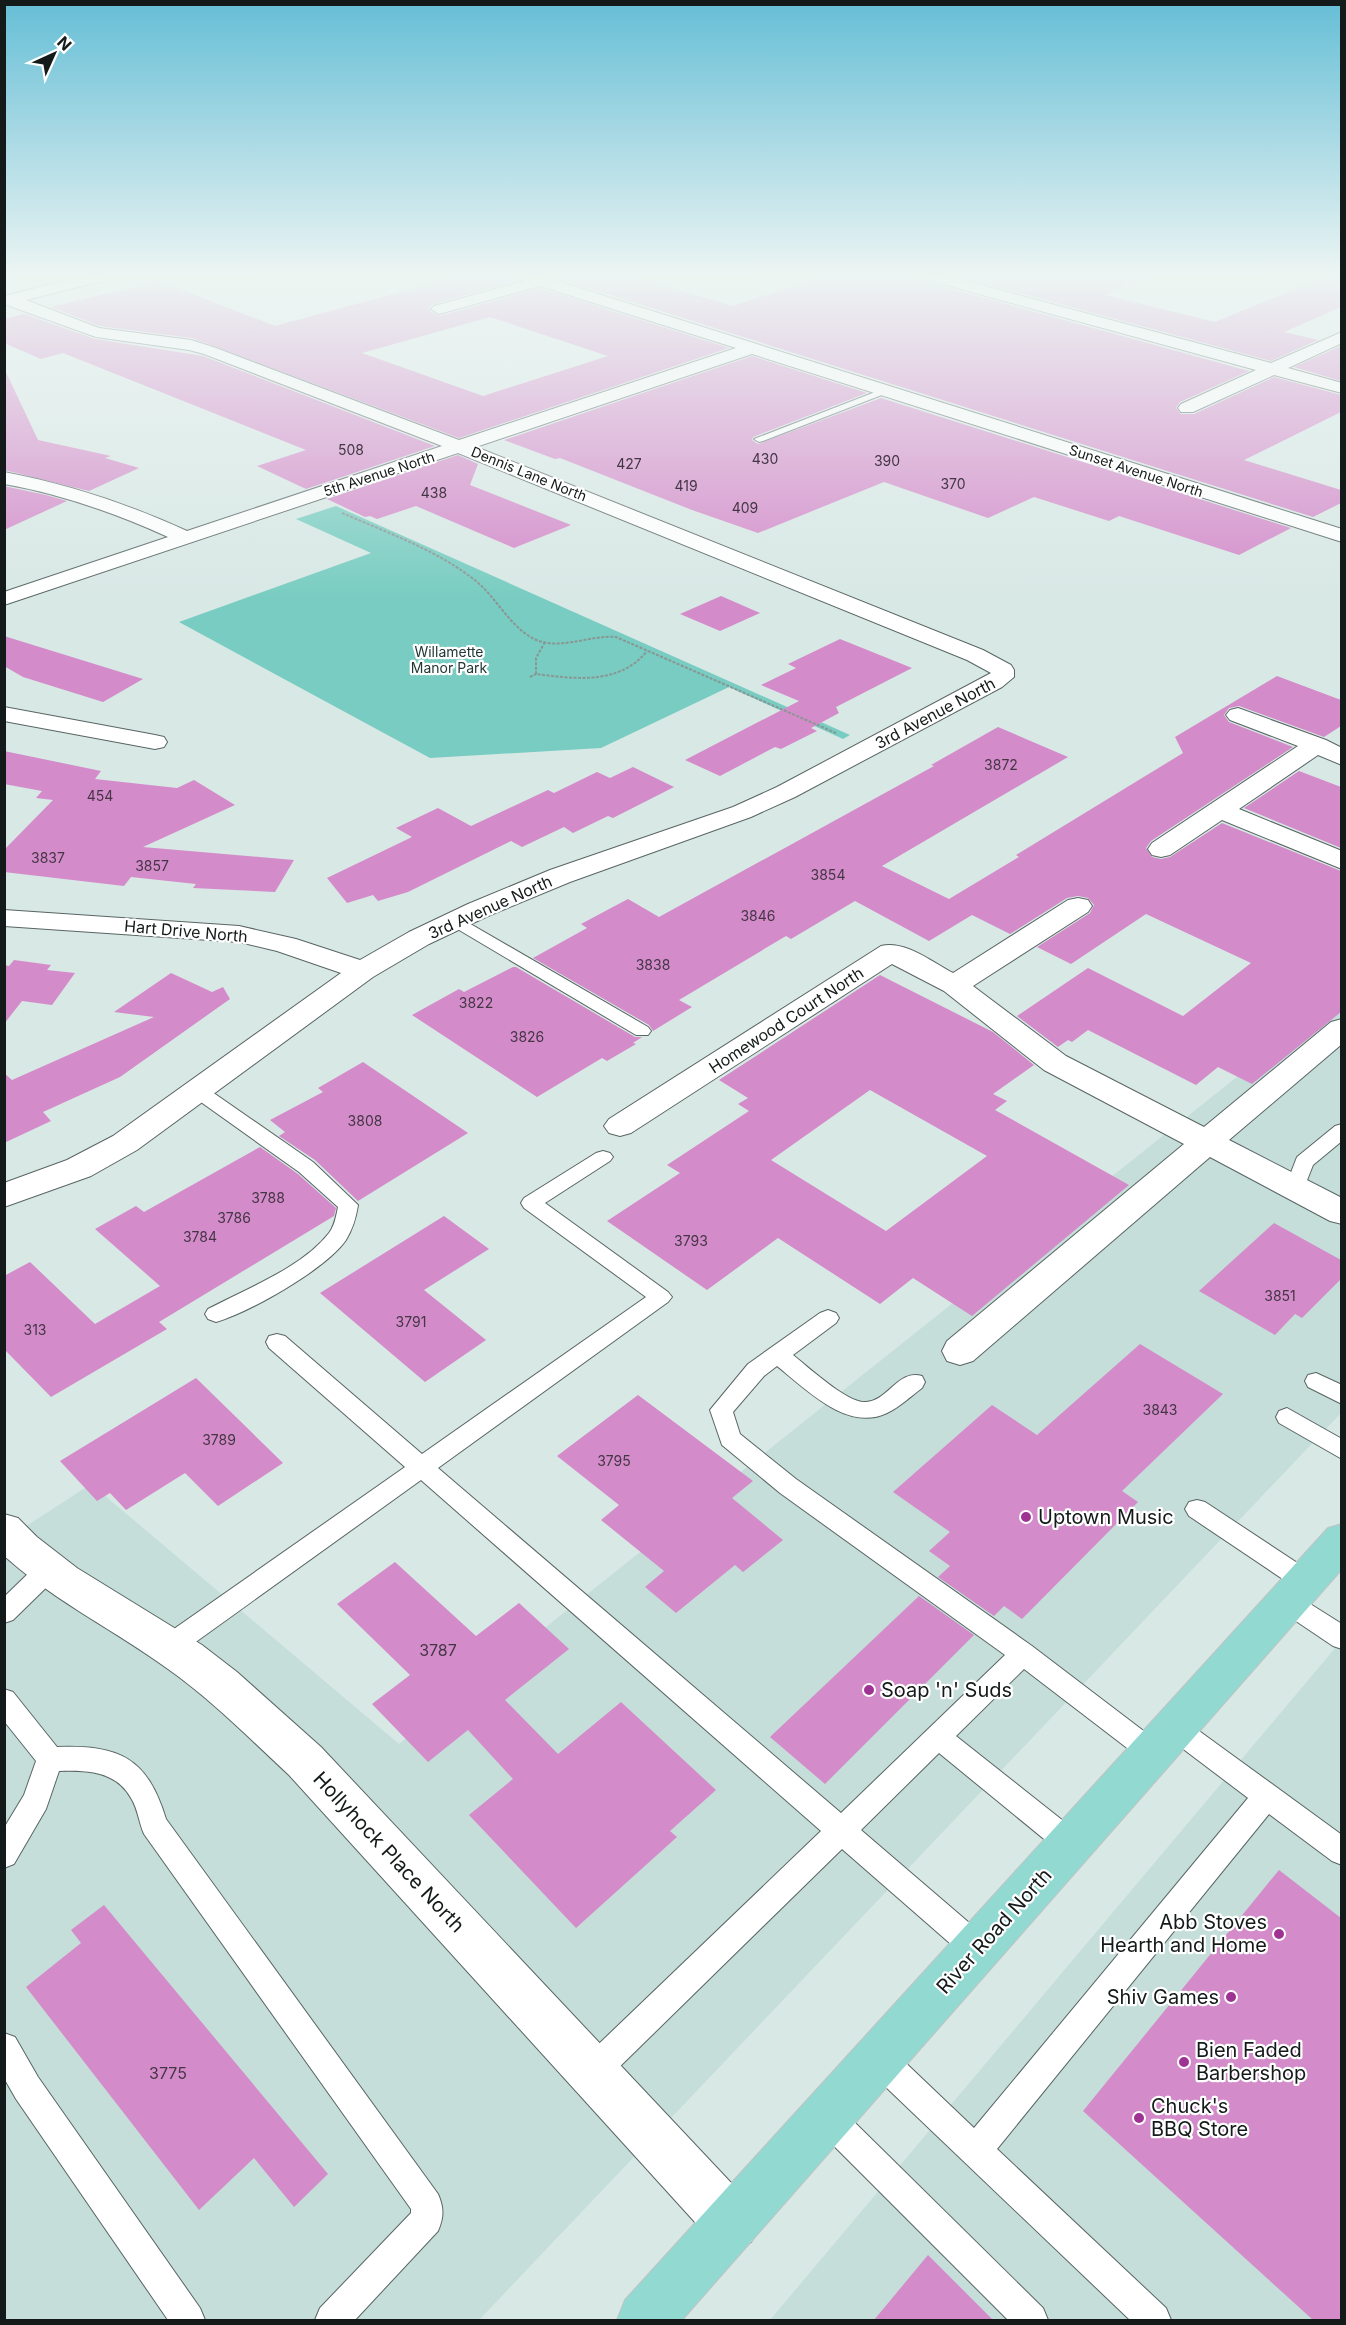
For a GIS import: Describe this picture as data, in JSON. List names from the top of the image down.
{
  "streets": {
    "main road": ["River Road North"],
    "street": [
      "Sunset Avenue North",
      "5th Avenue North",
      "Dennis Lane North",
      "3rd Avenue North",
      "Hart Drive North",
      "Homewood Court North",
      "Hollyhock Place North"
    ]
  },
  "crossings": [
    ["5th Avenue North", "Dennis Lane North"],
    ["Dennis Lane North", "3rd Avenue North"],
    ["3rd Avenue North", "Hart Drive North"],
    ["Hollyhock Place North", "River Road North"]
  ],
  "parks": ["Willamette Manor Park"],
  "places": [
    "Uptown Music",
    "Soap 'n' Suds",
    "Abb Stoves Hearth and Home",
    "Shiv Games",
    "Bien Faded Barbershop",
    "Chuck's BBQ Store"
  ],
  "house_numbers": [
    "508",
    "430",
    "390",
    "427",
    "370",
    "419",
    "438",
    "409",
    "3872",
    "454",
    "3837",
    "3857",
    "3854",
    "3846",
    "3838",
    "3822",
    "3826",
    "3808",
    "3788",
    "3786",
    "3784",
    "3793",
    "3851",
    "3791",
    "313",
    "3843",
    "3789",
    "3795",
    "3787",
    "3775"
  ],
  "north": "top right"
}
